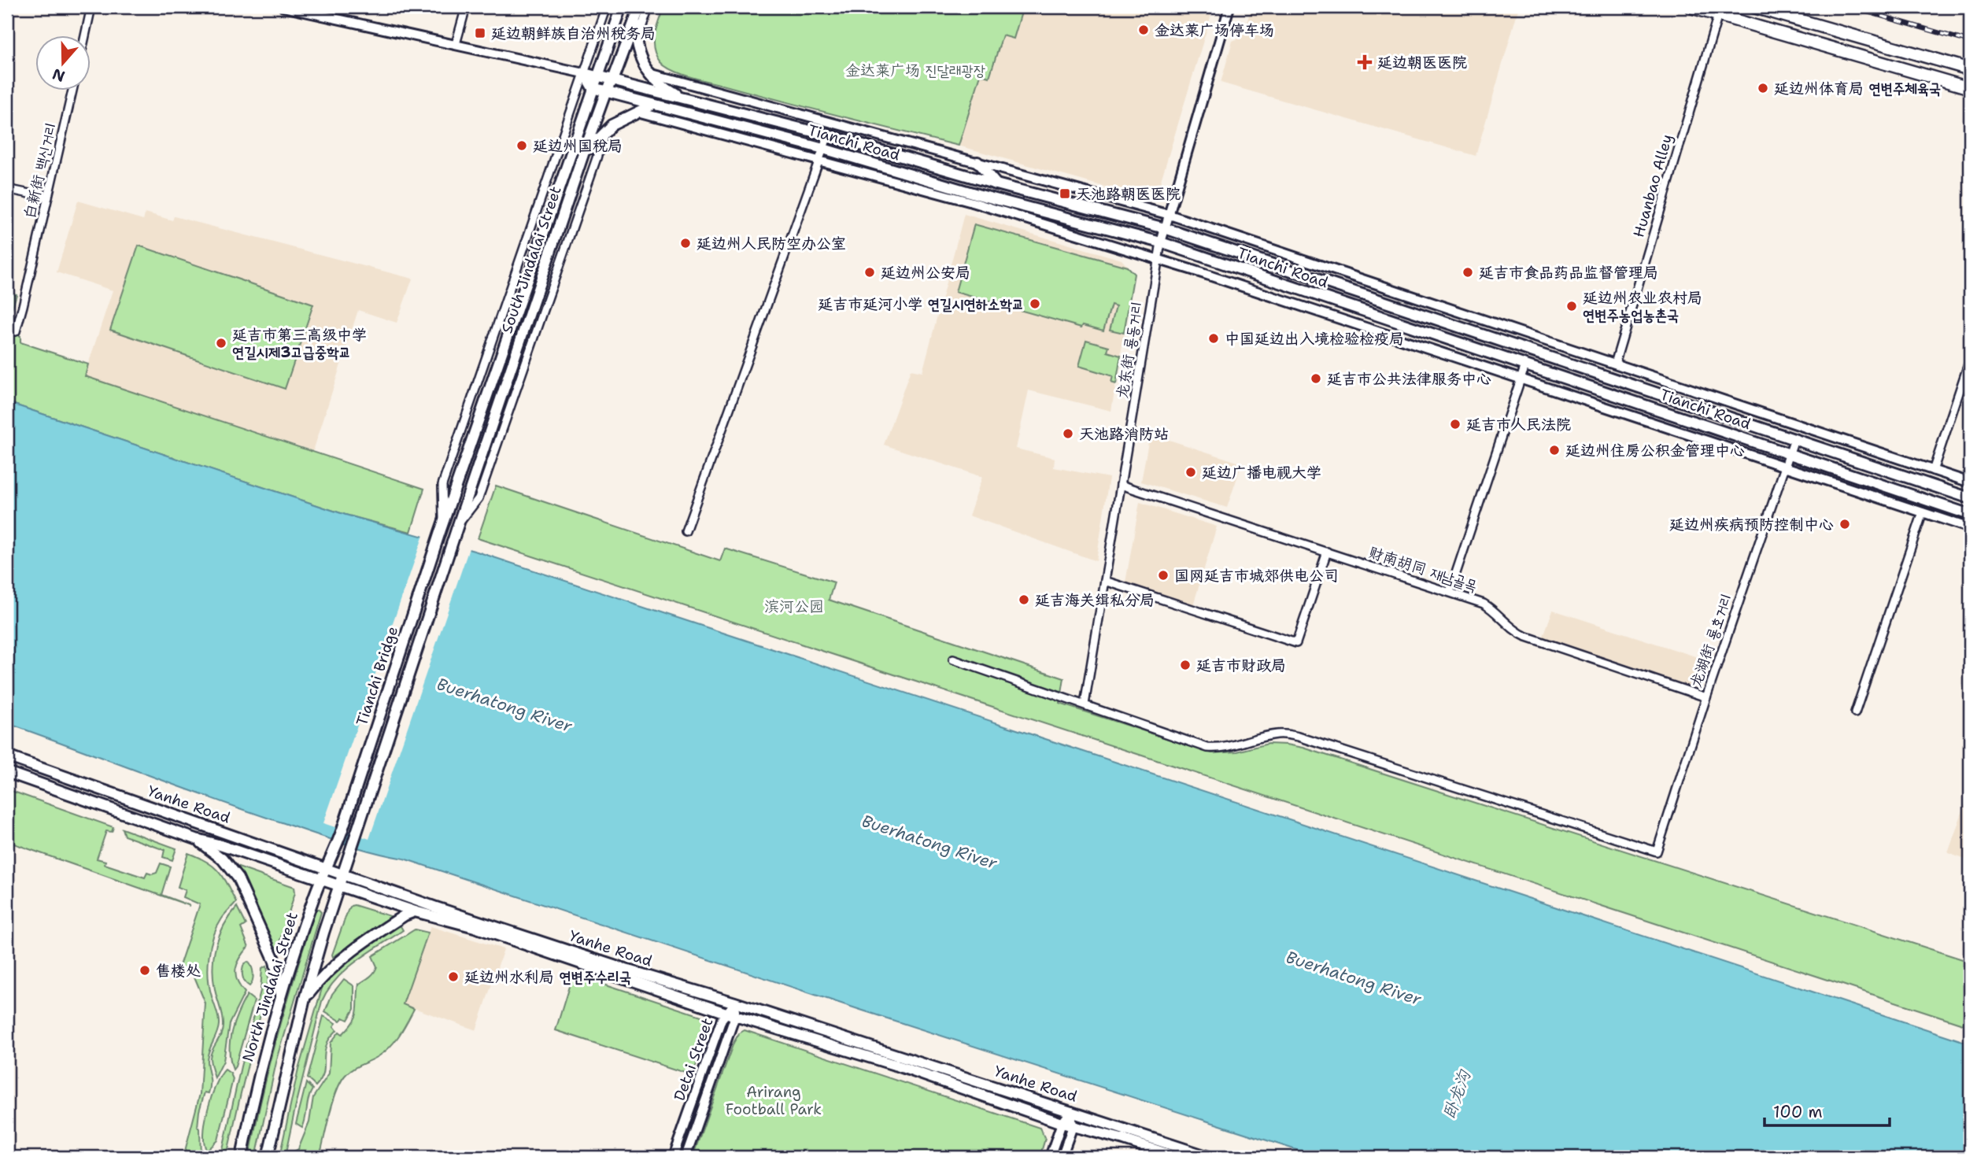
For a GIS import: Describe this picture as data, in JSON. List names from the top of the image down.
{
  "streets": {
    "main road": [
      "Tianchi Road",
      "South Jindalai Street",
      "Tianchi Bridge",
      "Yanhe Road",
      "North Jindalai Street"
    ],
    "street": [
      "白新街 백신거리",
      "Huanbao Alley",
      "龙东街 룡동거리",
      "财南胡同 재남골목",
      "龙湖街 룡호거리",
      "Detai Street"
    ]
  },
  "crossings": [
    ["Tianchi Road", "Huanbao Alley"],
    ["Tianchi Road", "South Jindalai Street"],
    ["Tianchi Road", "龙东街 룡동거리"],
    ["Tianchi Road", "龙湖街 룡호거리"],
    ["South Jindalai Street", "Tianchi Bridge"],
    ["龙东街 룡동거리", "财南胡同 재남골목"],
    ["龙东街 룡동거리", "龙湖街 룡호거리"],
    ["财南胡同 재남골목", "龙湖街 룡호거리"],
    ["Tianchi Bridge", "Yanhe Road"],
    ["Tianchi Bridge", "North Jindalai Street"],
    ["Yanhe Road", "North Jindalai Street"],
    ["Yanhe Road", "Detai Street"]
  ],
  "water": ["Buerhatong River", "卧龙沟"],
  "parks": ["金达莱广场 진달래광장", "滨河公园", "Arirang Football Park"],
  "places": {
    "other": [
      "金达莱广场停车场",
      "延边州体育局 연변주체육국",
      "延边州国税局",
      "延边州人民防空办公室",
      "延边州公安局",
      "延吉市食品药品监督管理局",
      "延吉市延河小学 연길시연하소학교",
      "延边州农业农村局 연변주농업농촌국",
      "中国延边出入境检验检疫局",
      "延吉市第三高级中学 연길시제3고급중학교",
      "延吉市公共法律服务中心",
      "延吉市人民法院",
      "天池路消防站",
      "延边州住房公积金管理中心",
      "延边广播电视大学",
      "延边州疾病预防控制中心",
      "国网延吉市城郊供电公司",
      "延吉海关缉私分局",
      "延吉市财政局",
      "售楼处",
      "延边州水利局 연변주수리국"
    ],
    "transit": ["延边朝鲜族自治州税务局", "天池路朝医医院"],
    "health": ["延边朝医医院"]
  },
  "scale_bar": "100 m",
  "north": "bottom"
}
